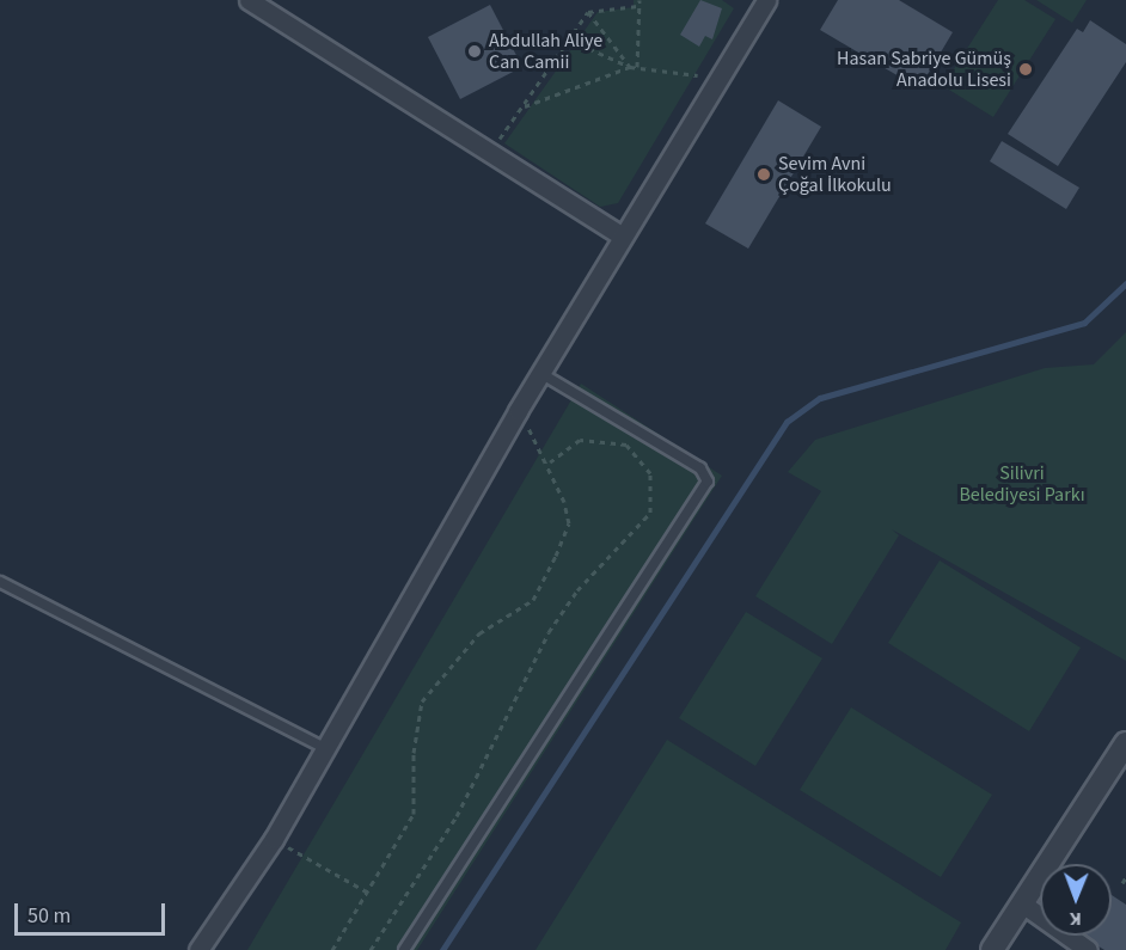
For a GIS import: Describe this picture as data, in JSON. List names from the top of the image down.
{
  "parks": ["Silivri Belediyesi Parkı"],
  "places": ["Abdullah Aliye Can Camii", "Hasan Sabriye Gümüş Anadolu Lisesi", "Sevim Avni Çoğal İlkokulu"],
  "scale_bar": "50 m",
  "north": "bottom"
}
